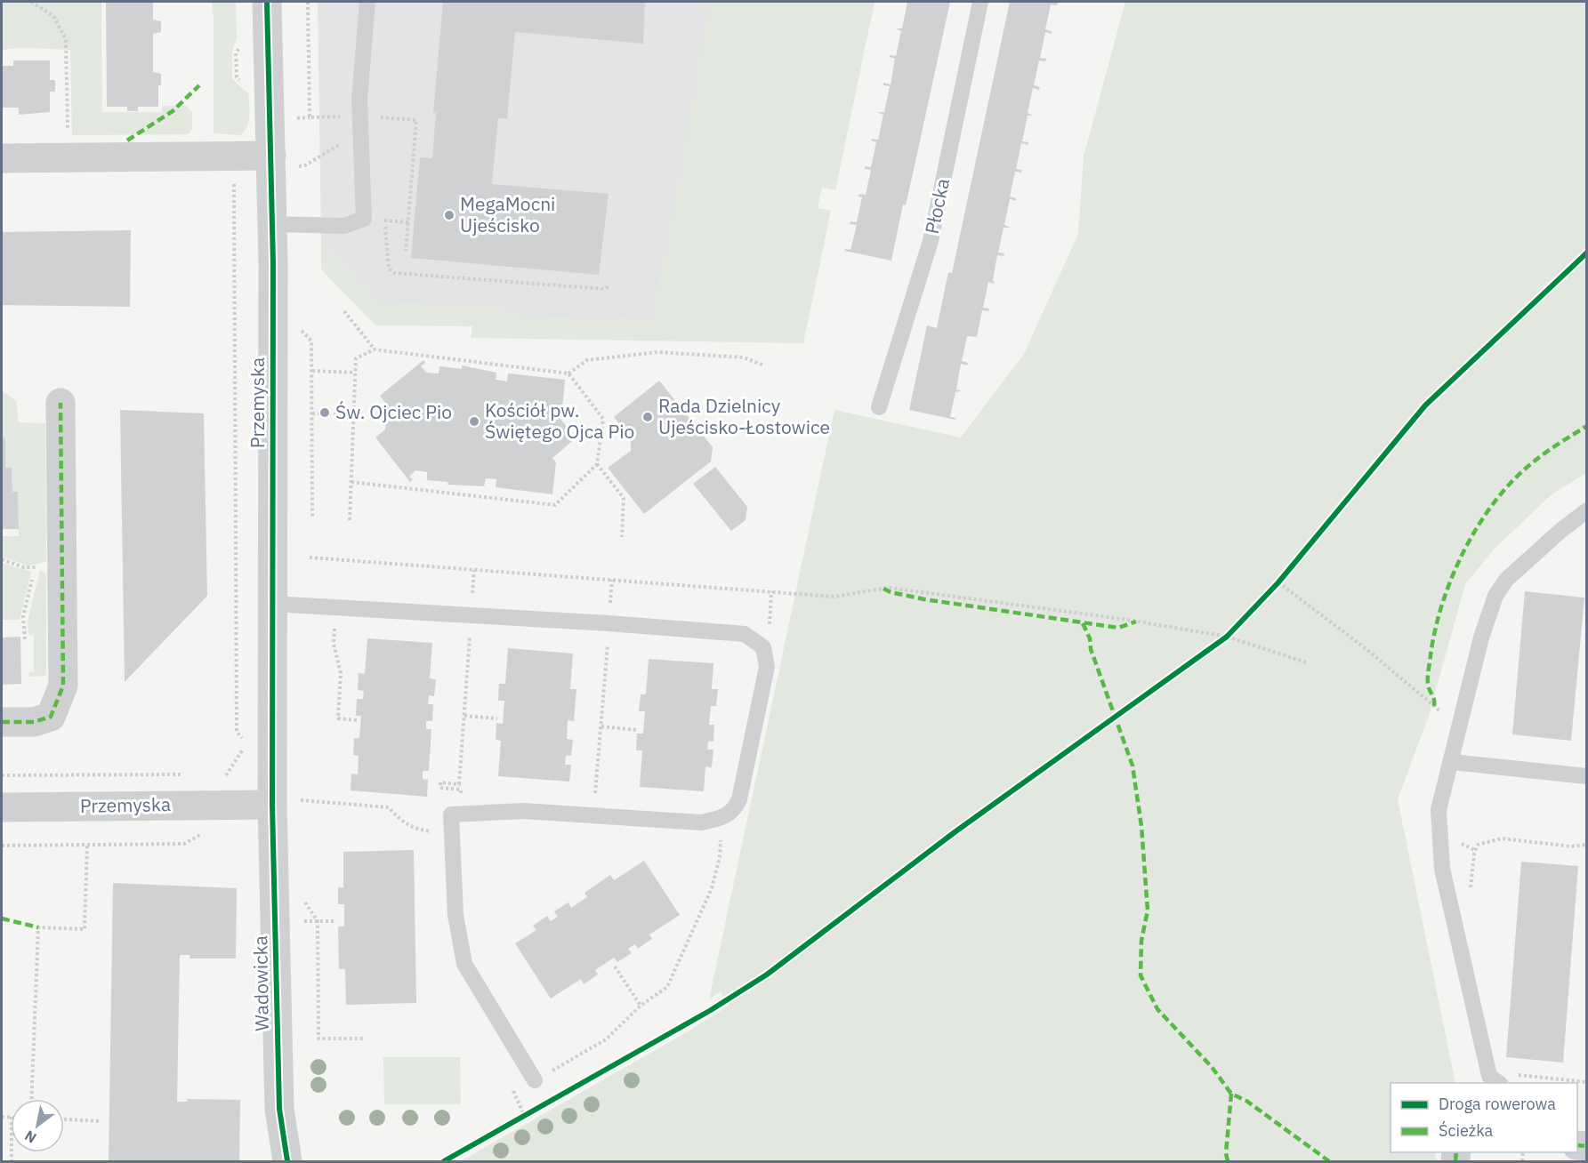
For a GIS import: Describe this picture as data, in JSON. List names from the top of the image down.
{
  "streets": {
    "street": ["Przemyska", "Wadowicka"],
    "lane": ["Płocka"]
  },
  "crossings": [
    ["Przemyska", "Wadowicka"]
  ],
  "places": [
    "MegaMocni Ujeścisko",
    "Św. Ojciec Pio",
    "Rada Dzielnicy Ujeścisko-Łostowice",
    "Kościół pw. Świętego Ojca Pio"
  ],
  "legend": ["Droga rowerowa", "Ścieżka"],
  "north": "bottom left"
}
